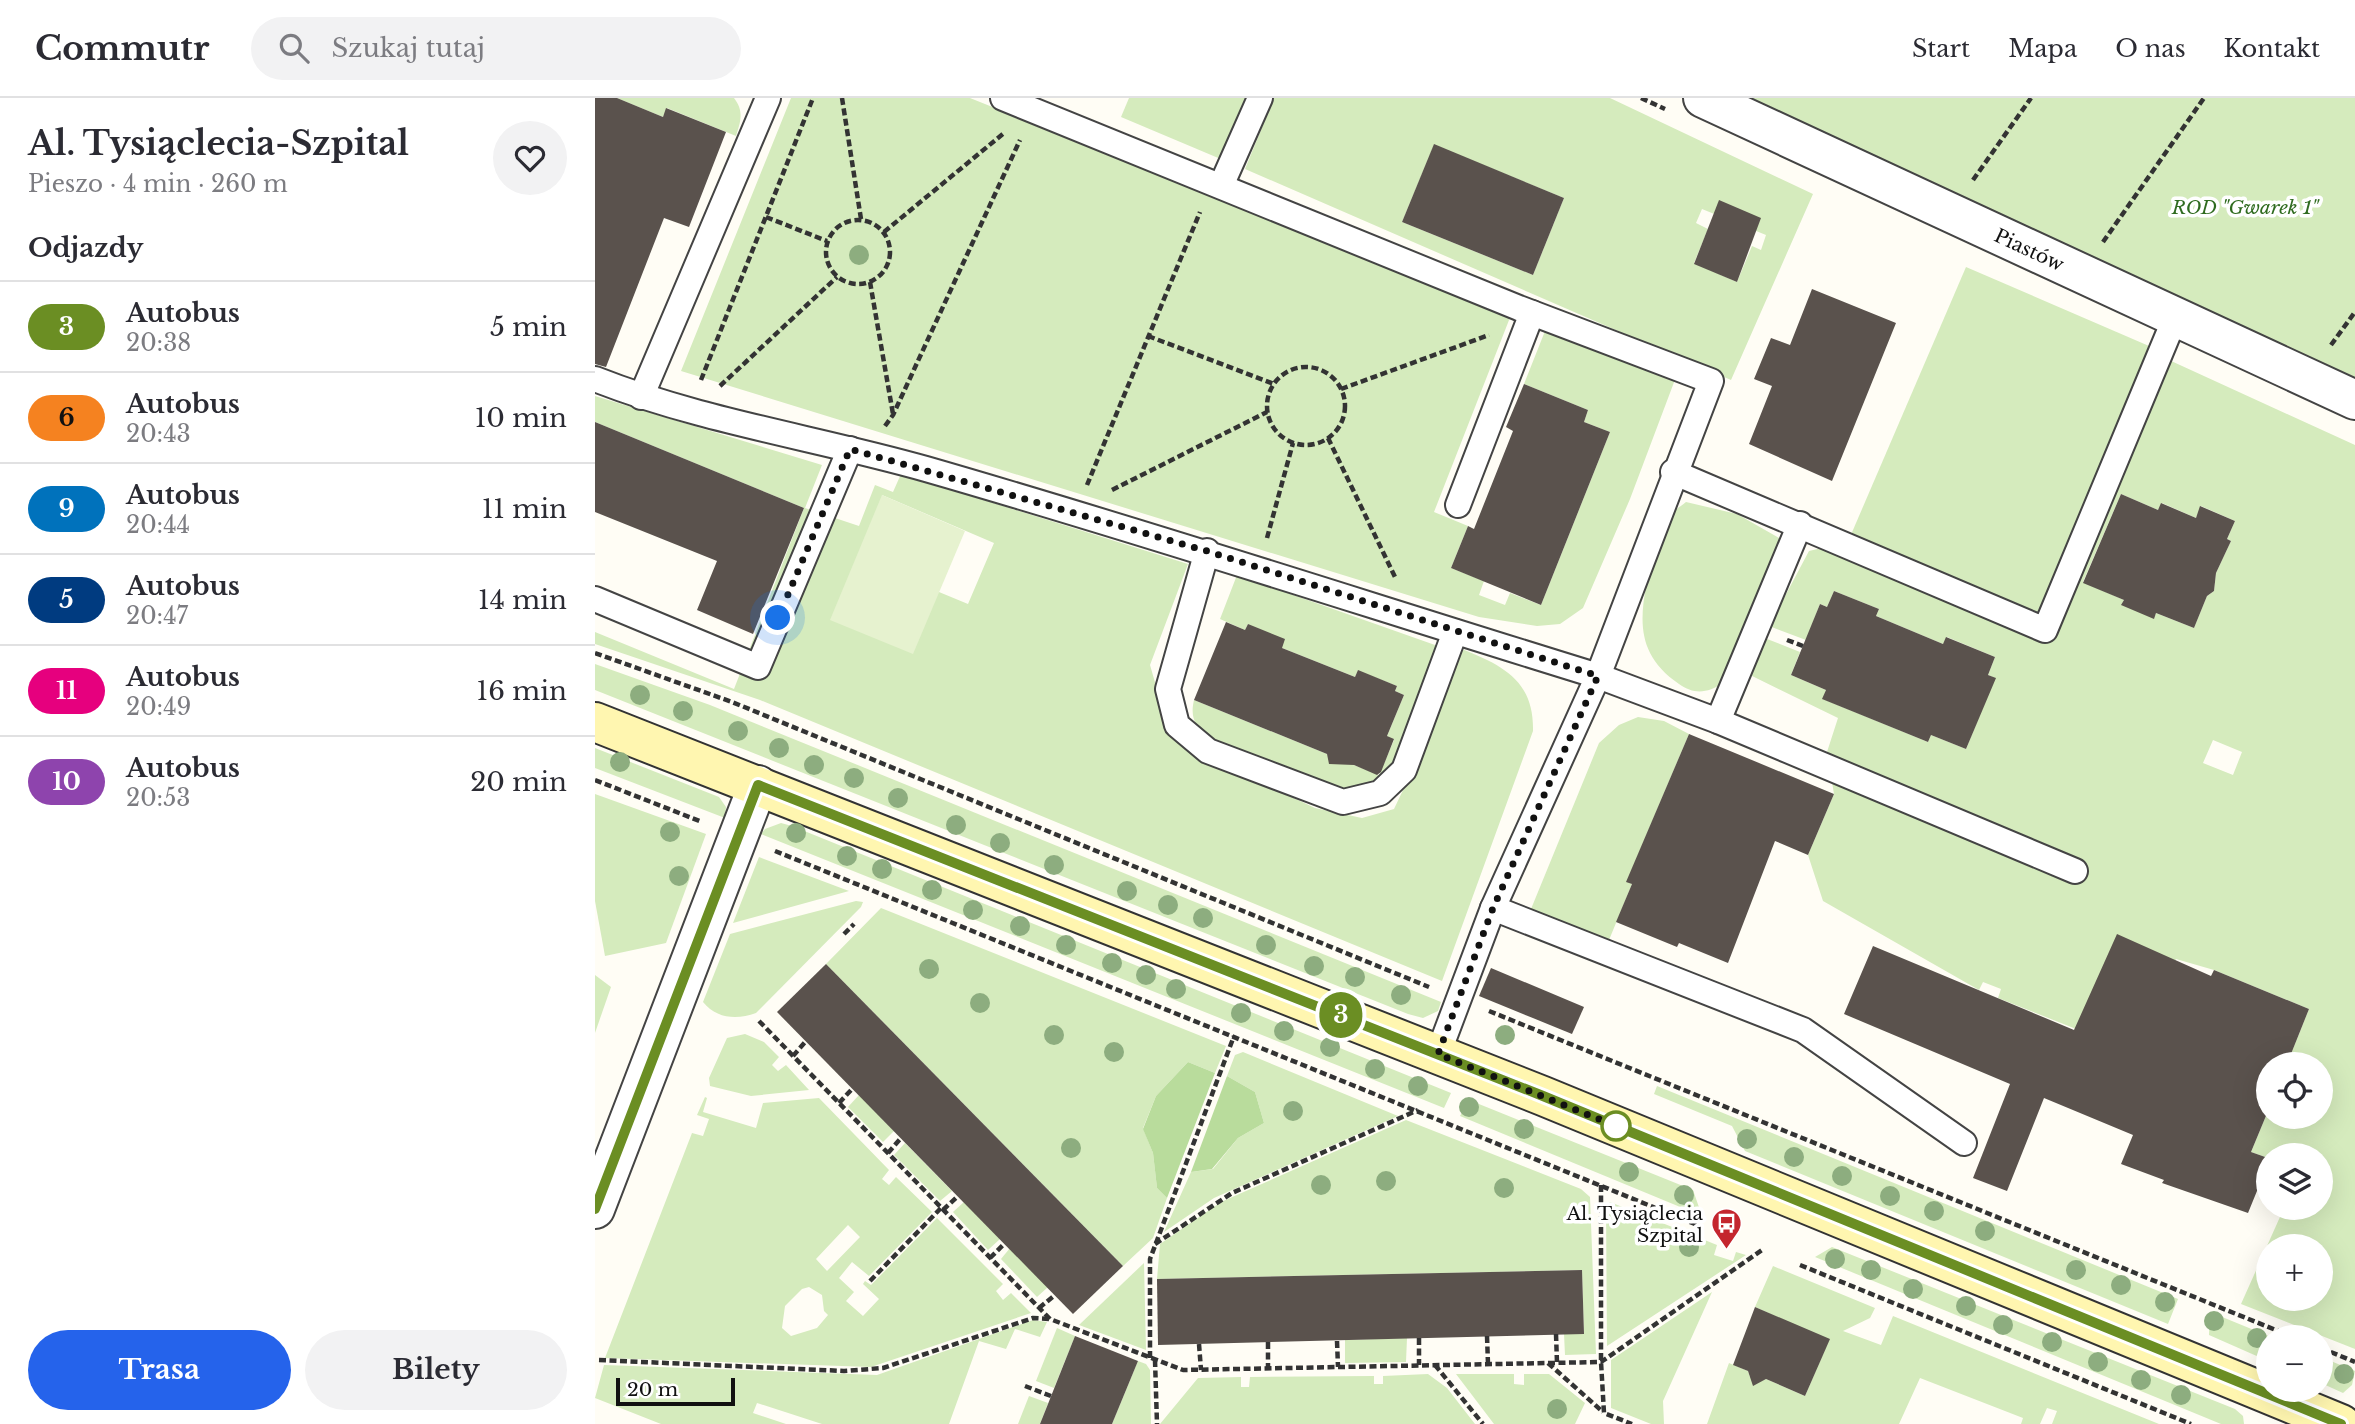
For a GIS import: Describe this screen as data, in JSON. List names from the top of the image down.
{
  "streets": {
    "street": ["Piastów"]
  },
  "parks": ["ROD \"Gwarek 1\""],
  "places": {
    "bus stop": ["Al. Tysiąclecia Szpital"]
  },
  "lines": ["bus line 3"],
  "scale_bar": "20 m",
  "page": {
    "header": "Commutr",
    "search": "Szukaj tutaj",
    "nav": [
      "Start",
      "Mapa",
      "O nas",
      "Kontakt"
    ],
    "heading": [
      ["Al. Tysiąclecia-Szpital", "Pieszo · 4 min · 260 m"],
      "Odjazdy"
    ],
    "on_map": "3",
    "list": [
      {
        "mark": "3",
        "name": "Autobus",
        "note": "20:38",
        "value": "5 min"
      },
      {
        "mark": "6",
        "name": "Autobus",
        "note": "20:43",
        "value": "10 min"
      },
      {
        "mark": "9",
        "name": "Autobus",
        "note": "20:44",
        "value": "11 min"
      },
      {
        "mark": "5",
        "name": "Autobus",
        "note": "20:47",
        "value": "14 min"
      },
      {
        "mark": "11",
        "name": "Autobus",
        "note": "20:49",
        "value": "16 min"
      },
      {
        "mark": "10",
        "name": "Autobus",
        "note": "20:53",
        "value": "20 min"
      }
    ],
    "map_buttons": ["+", "−"],
    "buttons": ["Trasa", "Bilety"],
    "scale": "20 m"
  }
}
